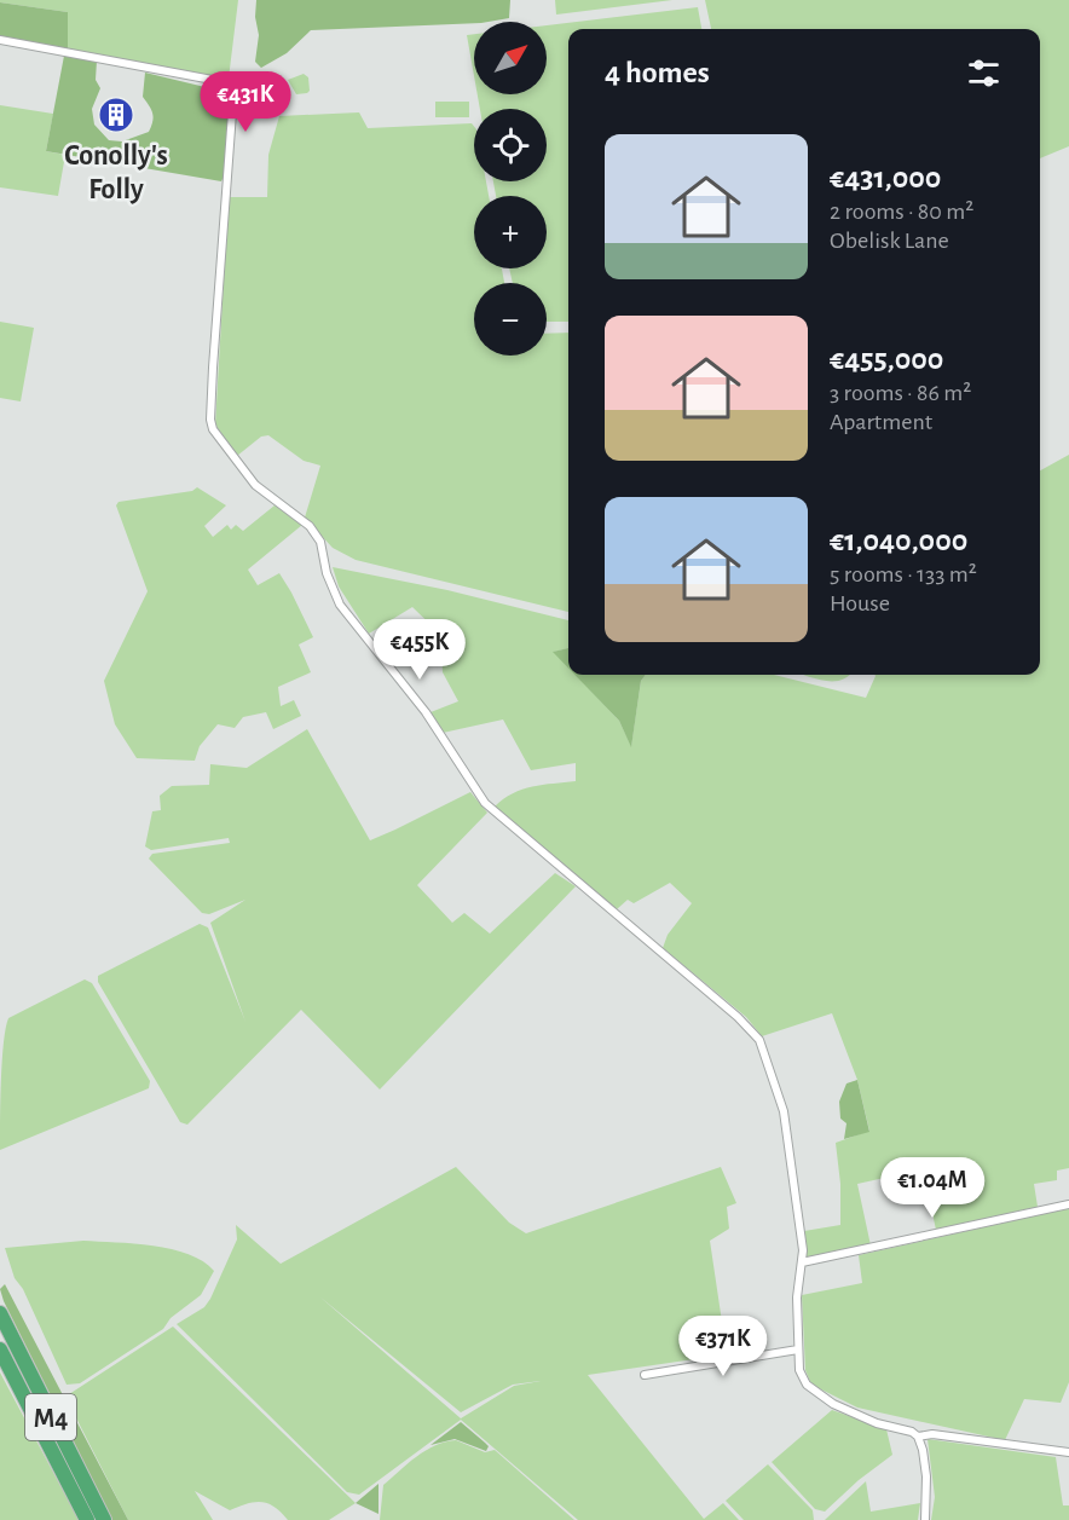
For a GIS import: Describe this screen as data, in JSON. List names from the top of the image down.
{
  "streets": {
    "highway": ["M4"]
  },
  "places": {
    "building": ["Conolly's Folly"]
  },
  "north": "top right",
  "page": {
    "map_buttons": ["+", "−"],
    "heading": "4 homes",
    "price": [
      "€431K",
      "€455K",
      "€1.04M",
      "€371K"
    ],
    "list": [
      {
        "name": "€431,000",
        "note": "2 rooms · 80 m² · Obelisk Lane"
      },
      {
        "name": "€455,000",
        "note": "3 rooms · 86 m² · Apartment"
      },
      {
        "name": "€1,040,000",
        "note": "5 rooms · 133 m² · House"
      }
    ]
  }
}
